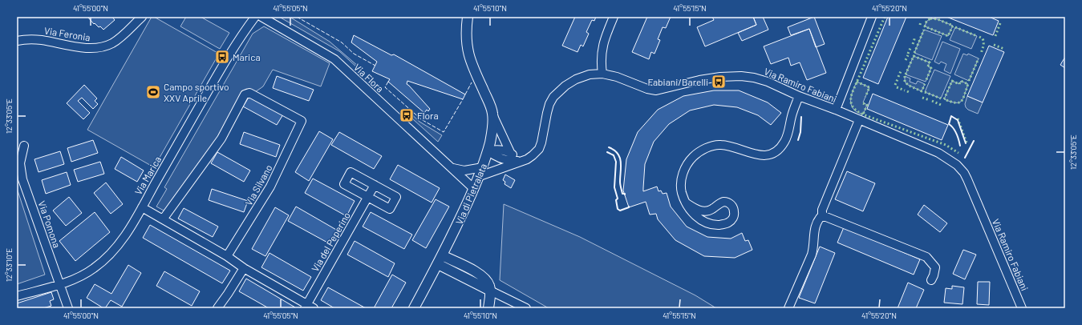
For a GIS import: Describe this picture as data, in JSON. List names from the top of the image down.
{
  "streets": {
    "street": [
      "Via Feronia",
      "Via Flora",
      "Via Ramiro Fabiani",
      "Via Marica",
      "Via Silvano",
      "Via di Pietralata",
      "Via Pomona",
      "Via del Peperino"
    ]
  },
  "crossings": [
    ["Via Flora", "Via di Pietralata"],
    ["Via Ramiro Fabiani", "Via di Pietralata"],
    ["Via Marica", "Via Pomona"]
  ],
  "places": {
    "bus stop": ["Marica", "Fabiani/Barelli", "Flora"],
    "sports": ["Campo sportivo XXV Aprile"]
  },
  "coordinates": [
    "41°55'00\"N",
    "41°55'05\"N",
    "41°55'10\"N",
    "41°55'15\"N",
    "41°55'20\"N",
    "12°33'05\"E",
    "12°33'10\"E"
  ]
}
